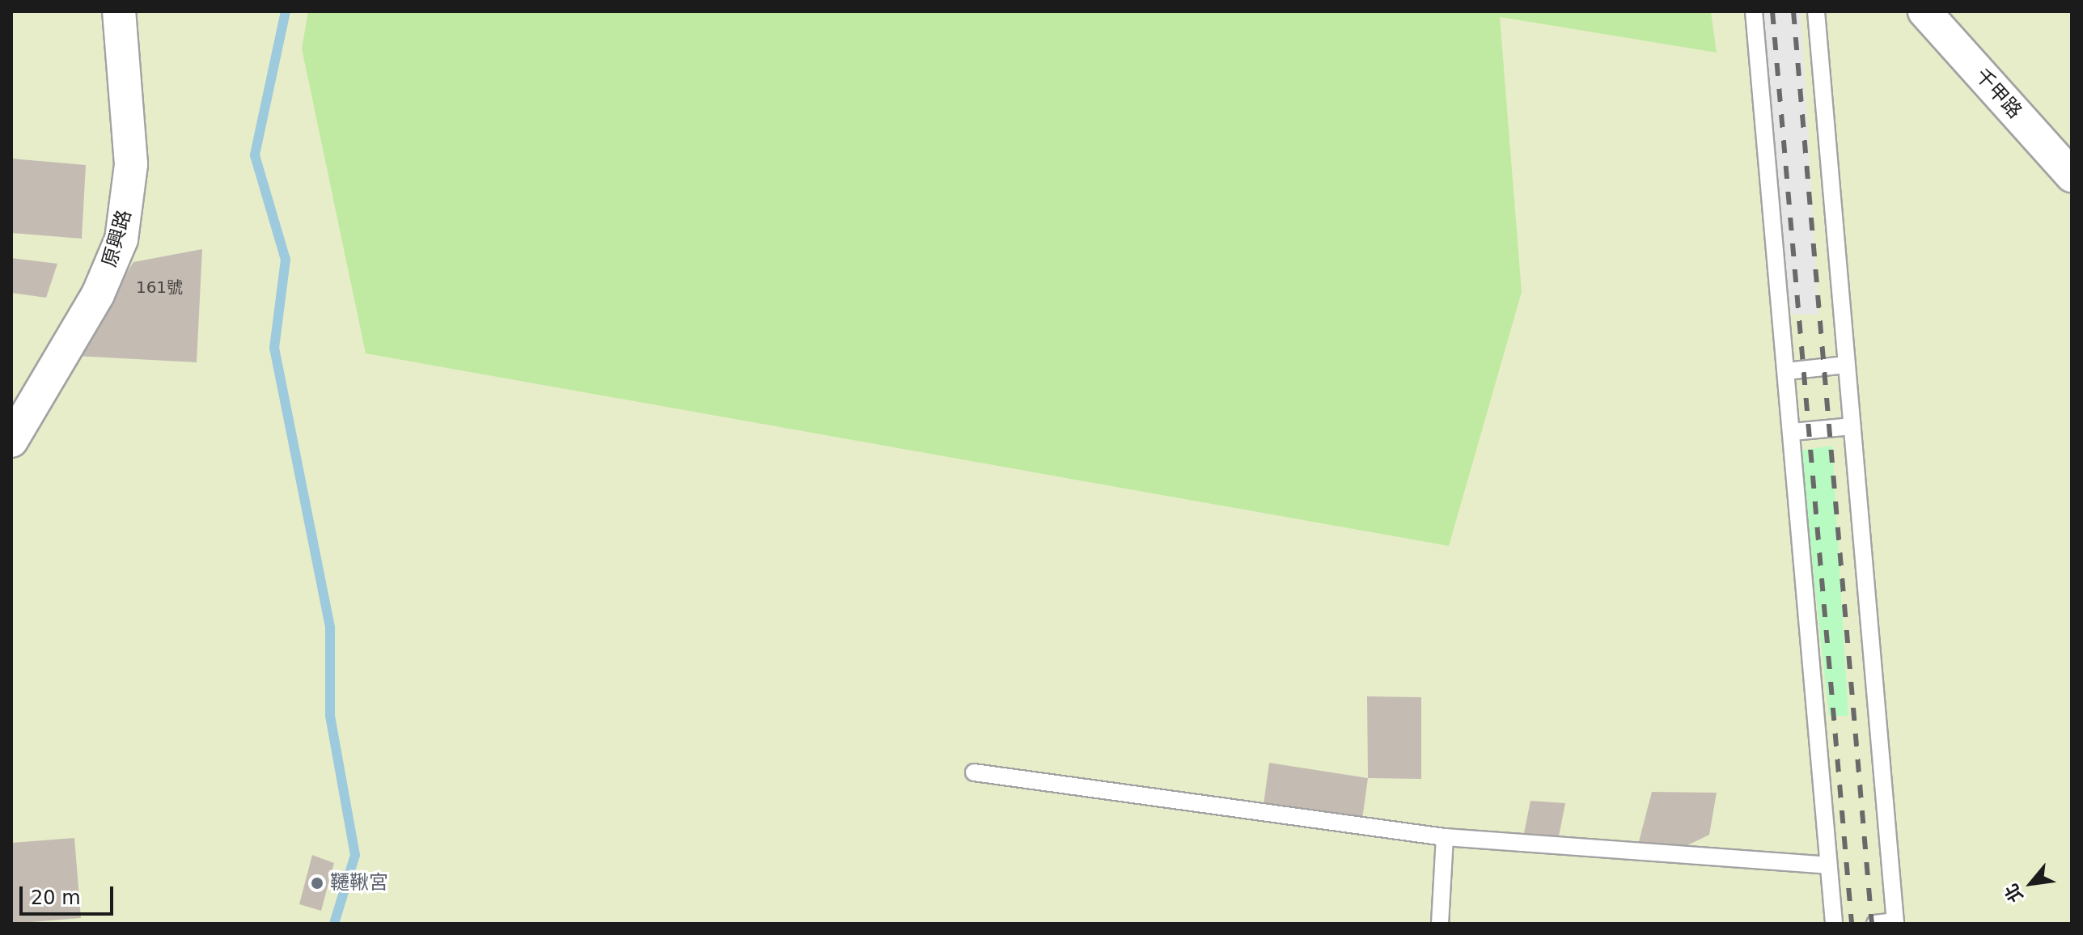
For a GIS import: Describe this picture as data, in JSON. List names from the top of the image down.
{
  "streets": {
    "street": ["千甲路", "原興路"]
  },
  "places": ["韆鞦宮"],
  "house_numbers": ["161號"],
  "scale_bar": "20 m",
  "north": "bottom left"
}
